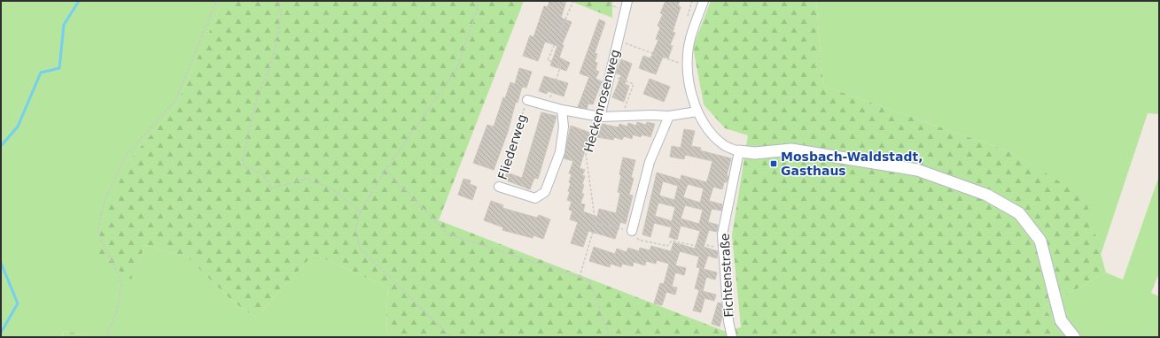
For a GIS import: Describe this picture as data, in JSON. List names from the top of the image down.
{
  "streets": {
    "street": ["Heckenrosenweg", "Fliederweg", "Fichtenstraße"]
  },
  "places": {
    "transit": ["Mosbach-Waldstadt, Gasthaus"]
  }
}
